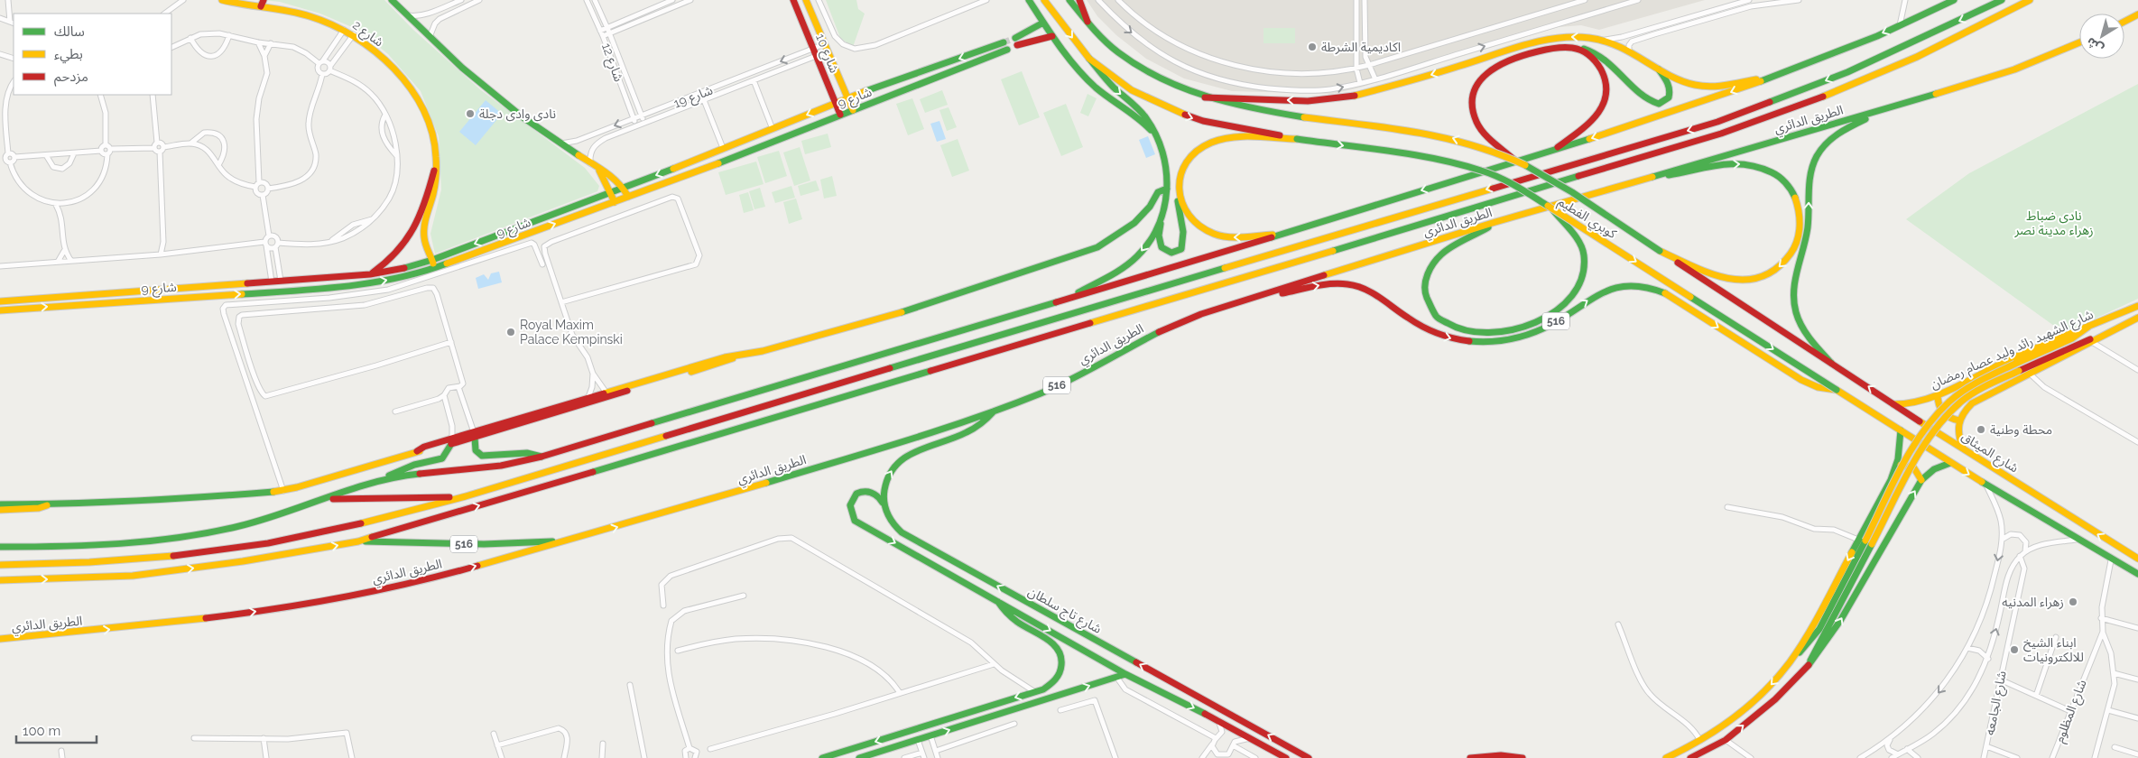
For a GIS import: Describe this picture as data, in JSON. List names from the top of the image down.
{
  "streets": {
    "main road": [
      "شارع 2",
      "شارع 10",
      "شارع 9",
      "الطريق الدائري",
      "كوبري الفطيم",
      "516",
      "شارع الشهيد رائد وليد عصام رمضان",
      "شارع الميثاق",
      "شارع تاج سلطان"
    ],
    "street": [
      "شارع 12",
      "شارع 19",
      "شارع الجامعه",
      "شارع المظلوم"
    ]
  },
  "crossings": [
    ["شارع 2", "شارع 9"],
    ["شارع 10", "شارع 19"],
    ["شارع 10", "شارع 9"],
    ["شارع 12", "شارع 19"],
    ["الطريق الدائري", "516"],
    ["كوبري الفطيم", "516"],
    ["كوبري الفطيم", "شارع الميثاق"],
    ["516", "شارع الميثاق"],
    ["شارع الشهيد رائد وليد عصام رمضان", "شارع الميثاق"]
  ],
  "parks": ["نادى ضباط زهراء مدينة نصر"],
  "places": [
    "اكاديمية الشرطة",
    "نادى وادى دجلة",
    "Royal Maxim Palace Kempinski",
    "محطة وطنية",
    "زهراء المدنيه",
    "ابناء الشيخ للالكترونيات"
  ],
  "legend": ["سالك", "بطيء", "مزدحم"],
  "scale_bar": "100 m",
  "north": "bottom left"
}
